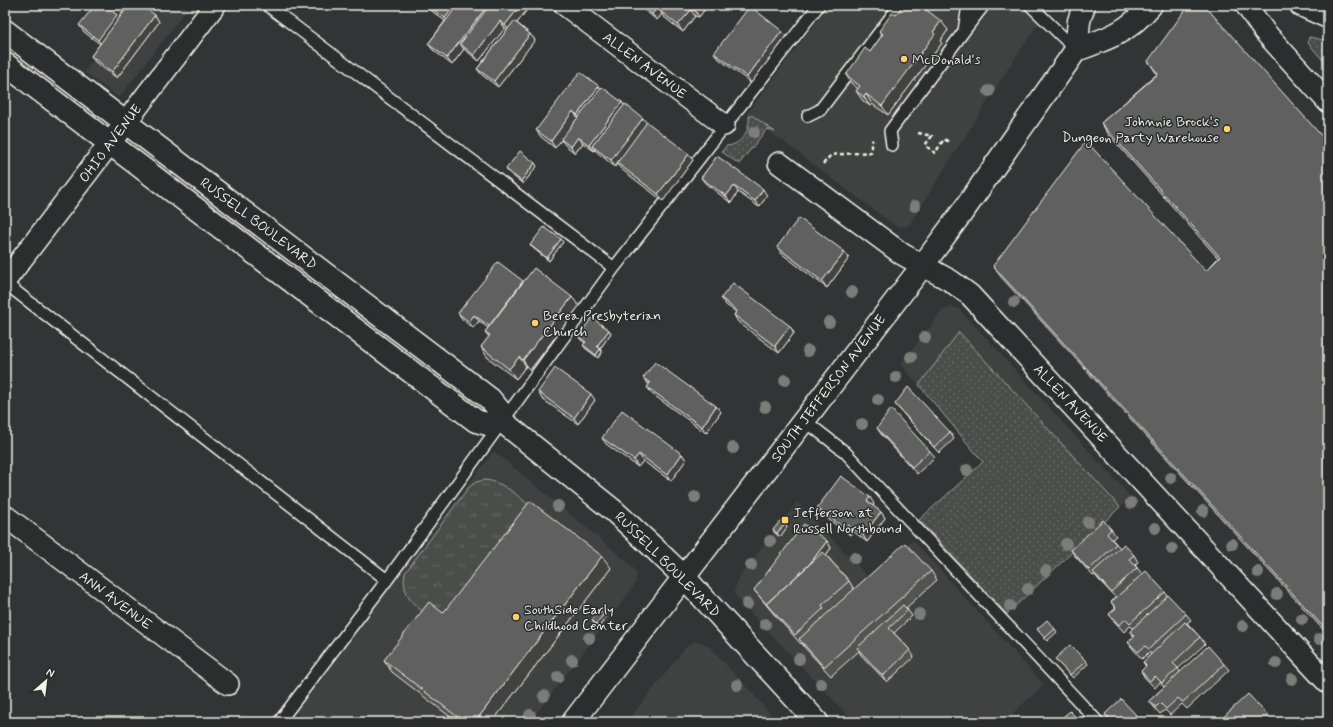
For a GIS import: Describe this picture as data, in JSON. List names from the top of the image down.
{
  "streets": {
    "main road": ["RUSSELL BOULEVARD", "SOUTH JEFFERSON AVENUE"],
    "street": ["ALLEN AVENUE", "OHIO AVENUE", "ANN AVENUE"]
  },
  "crossings": [
    ["ALLEN AVENUE", "SOUTH JEFFERSON AVENUE"],
    ["OHIO AVENUE", "RUSSELL BOULEVARD"],
    ["RUSSELL BOULEVARD", "SOUTH JEFFERSON AVENUE"]
  ],
  "places": {
    "other": [
      "McDonald's",
      "Johnnie Brock's Dungeon Party Warehouse",
      "Berea Presbyterian Church",
      "SouthSide Early Childhood Center"
    ],
    "transit": ["Jefferson at Russell Northbound"]
  },
  "north": "top right"
}
